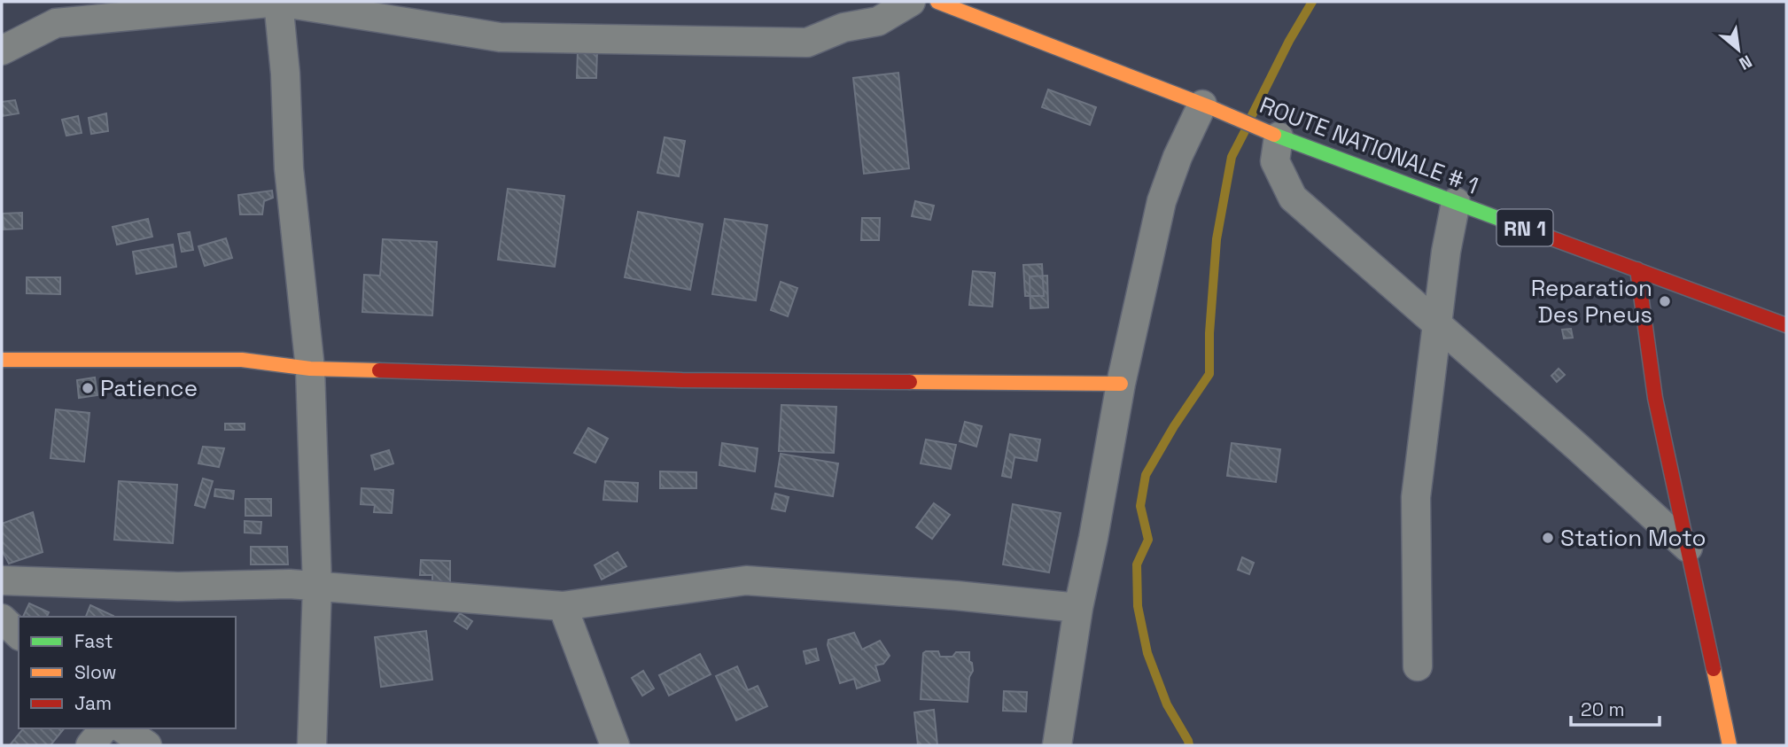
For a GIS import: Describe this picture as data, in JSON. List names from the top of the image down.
{
  "streets": {
    "street": ["ROUTE NATIONALE # 1", "RN 1"]
  },
  "places": ["Reparation Des Pneus", "Patience", "Station Moto"],
  "legend": ["Fast", "Slow", "Jam"],
  "scale_bar": "20 m",
  "north": "bottom right"
}
